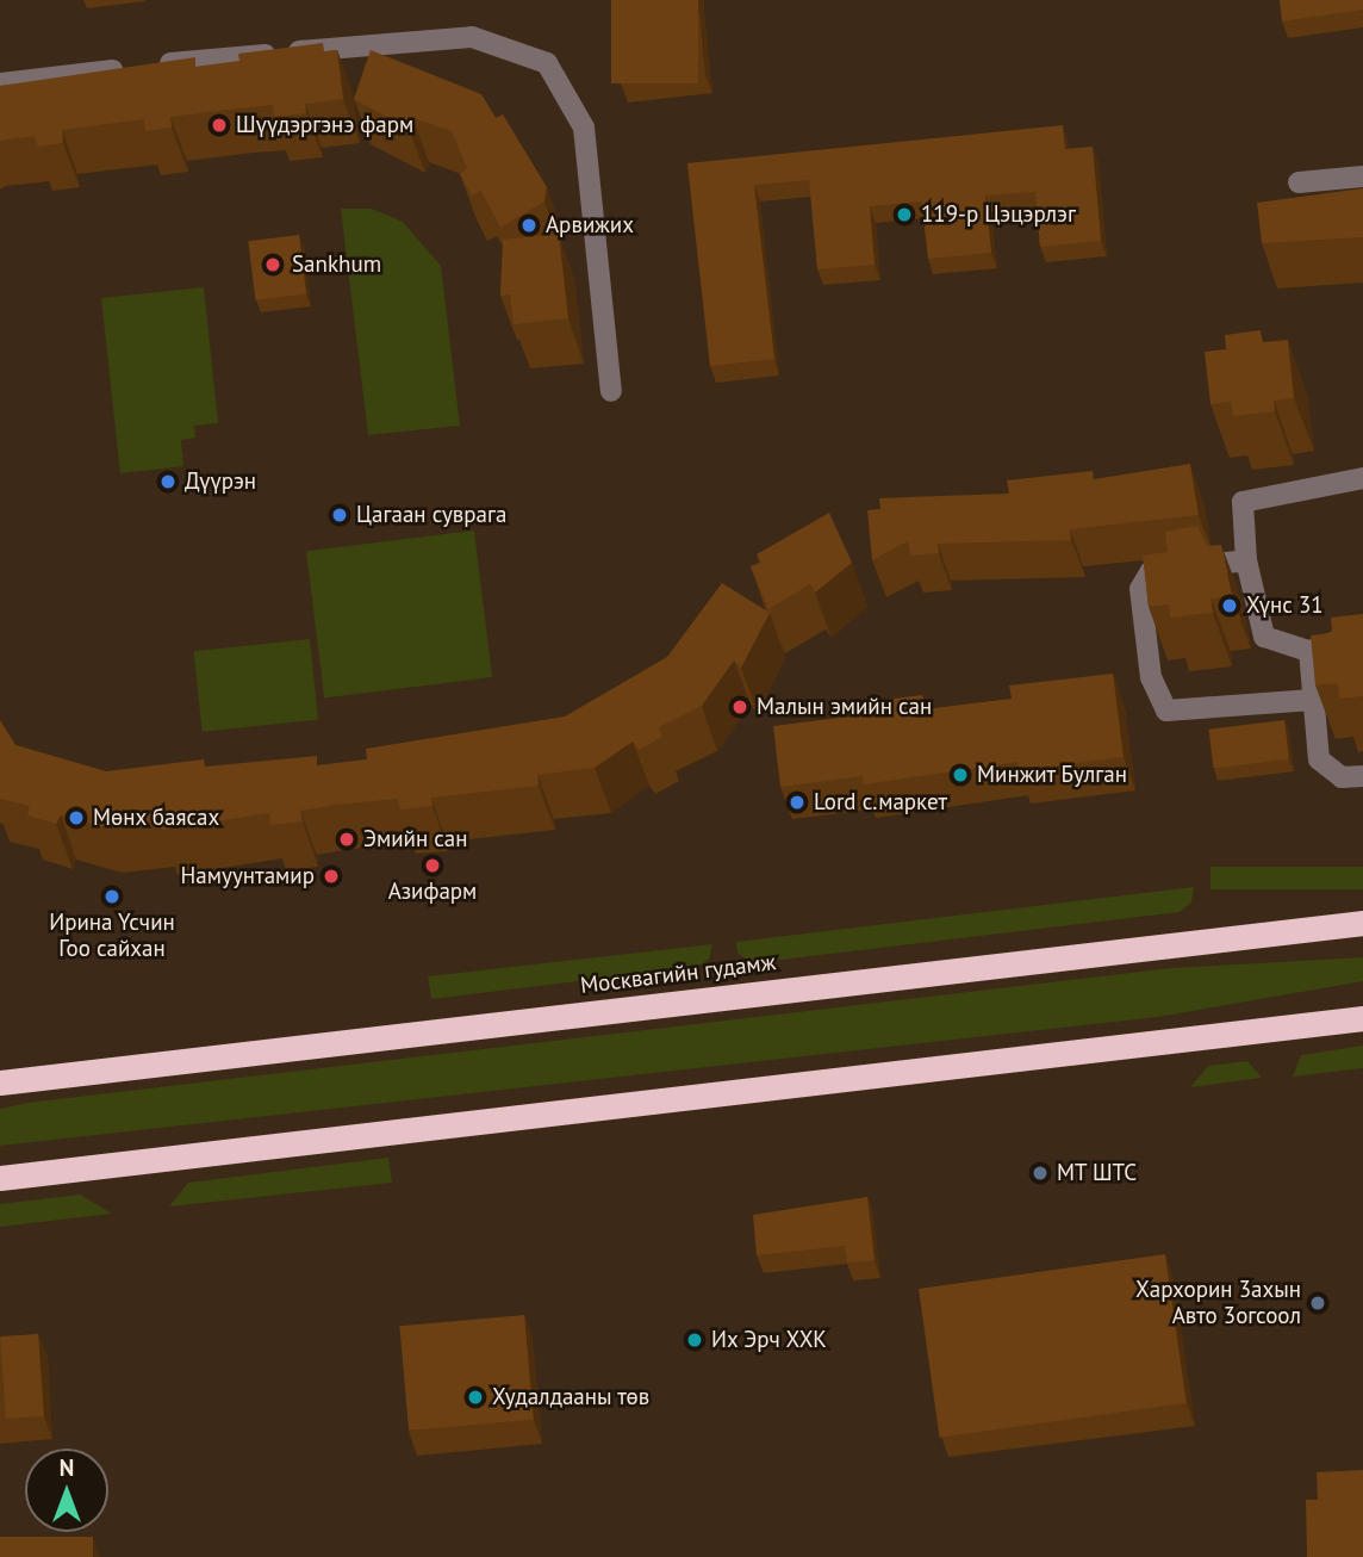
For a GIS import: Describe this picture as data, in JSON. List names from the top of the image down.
{
  "streets": {
    "highway": ["Москвагийн гудамж"]
  },
  "places": [
    "Шүүдэргэнэ фарм",
    "119-р Цэцэрлэг",
    "Арвижих",
    "Sankhum",
    "Дүүрэн",
    "Цагаан суврага",
    "Хүнс 31",
    "Малын эмийн сан",
    "Минжит Булган",
    "Lord с.маркет",
    "Мөнх баясах",
    "Эмийн сан",
    "Азифарм",
    "Намуунтамир",
    "Ирина Үсчин Гоо сайхан",
    "MT ШТС",
    "Хархорин 3ахын Авто 3огсоол",
    "Их Эрч ХХК",
    "Худалдааны төв"
  ],
  "north": "top"
}
